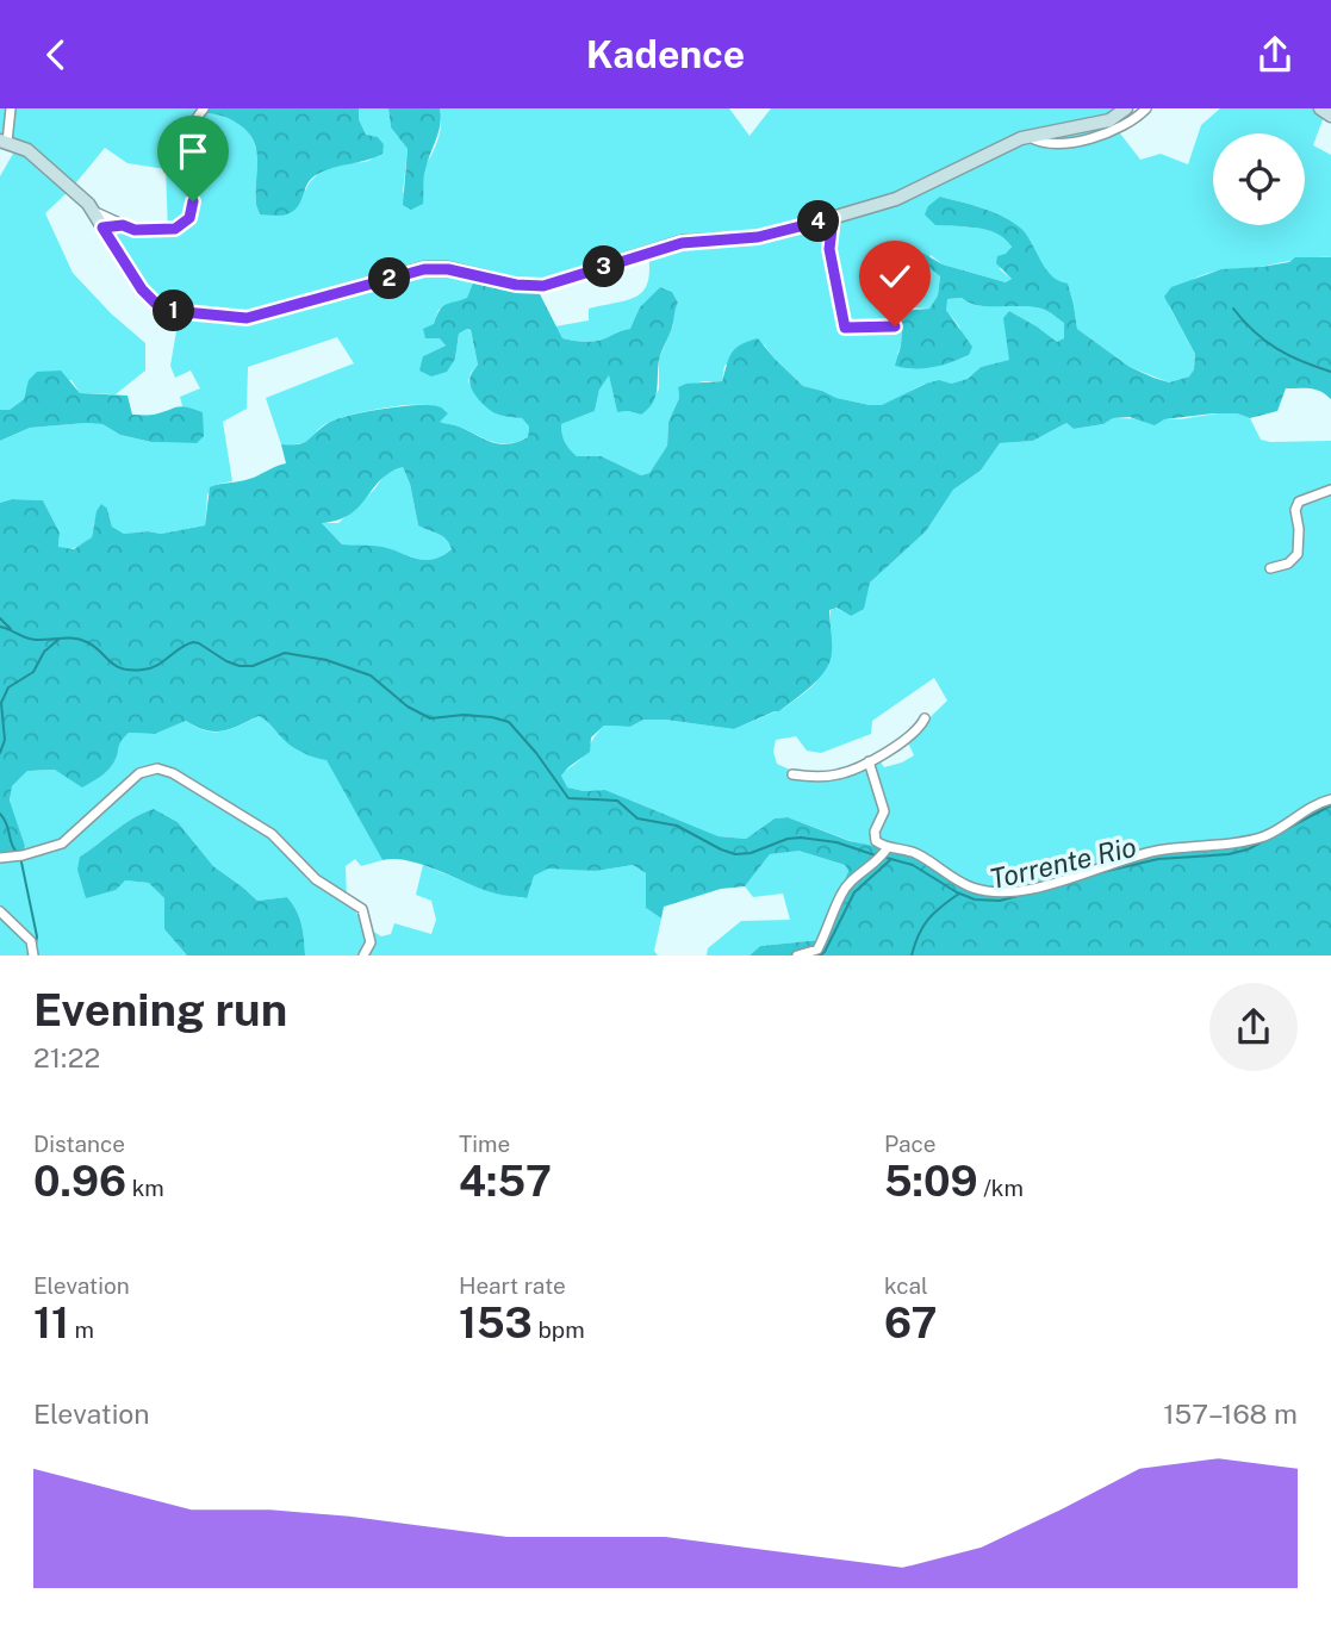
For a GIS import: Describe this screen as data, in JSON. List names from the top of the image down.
{
  "water": ["Torrente Rio"],
  "page": {
    "header": "Kadence",
    "pins": [
      "4",
      "3",
      "2",
      "1"
    ],
    "heading": ["Evening run", "21:22"],
    "stats": [
      ["Distance", "0.96 km"],
      ["Time", "4:57"],
      ["Pace", "5:09 /km"],
      ["Elevation", "11 m"],
      ["Heart rate", "153 bpm"],
      ["kcal", "67"]
    ],
    "chart": ["Elevation", "157–168 m"]
  }
}
